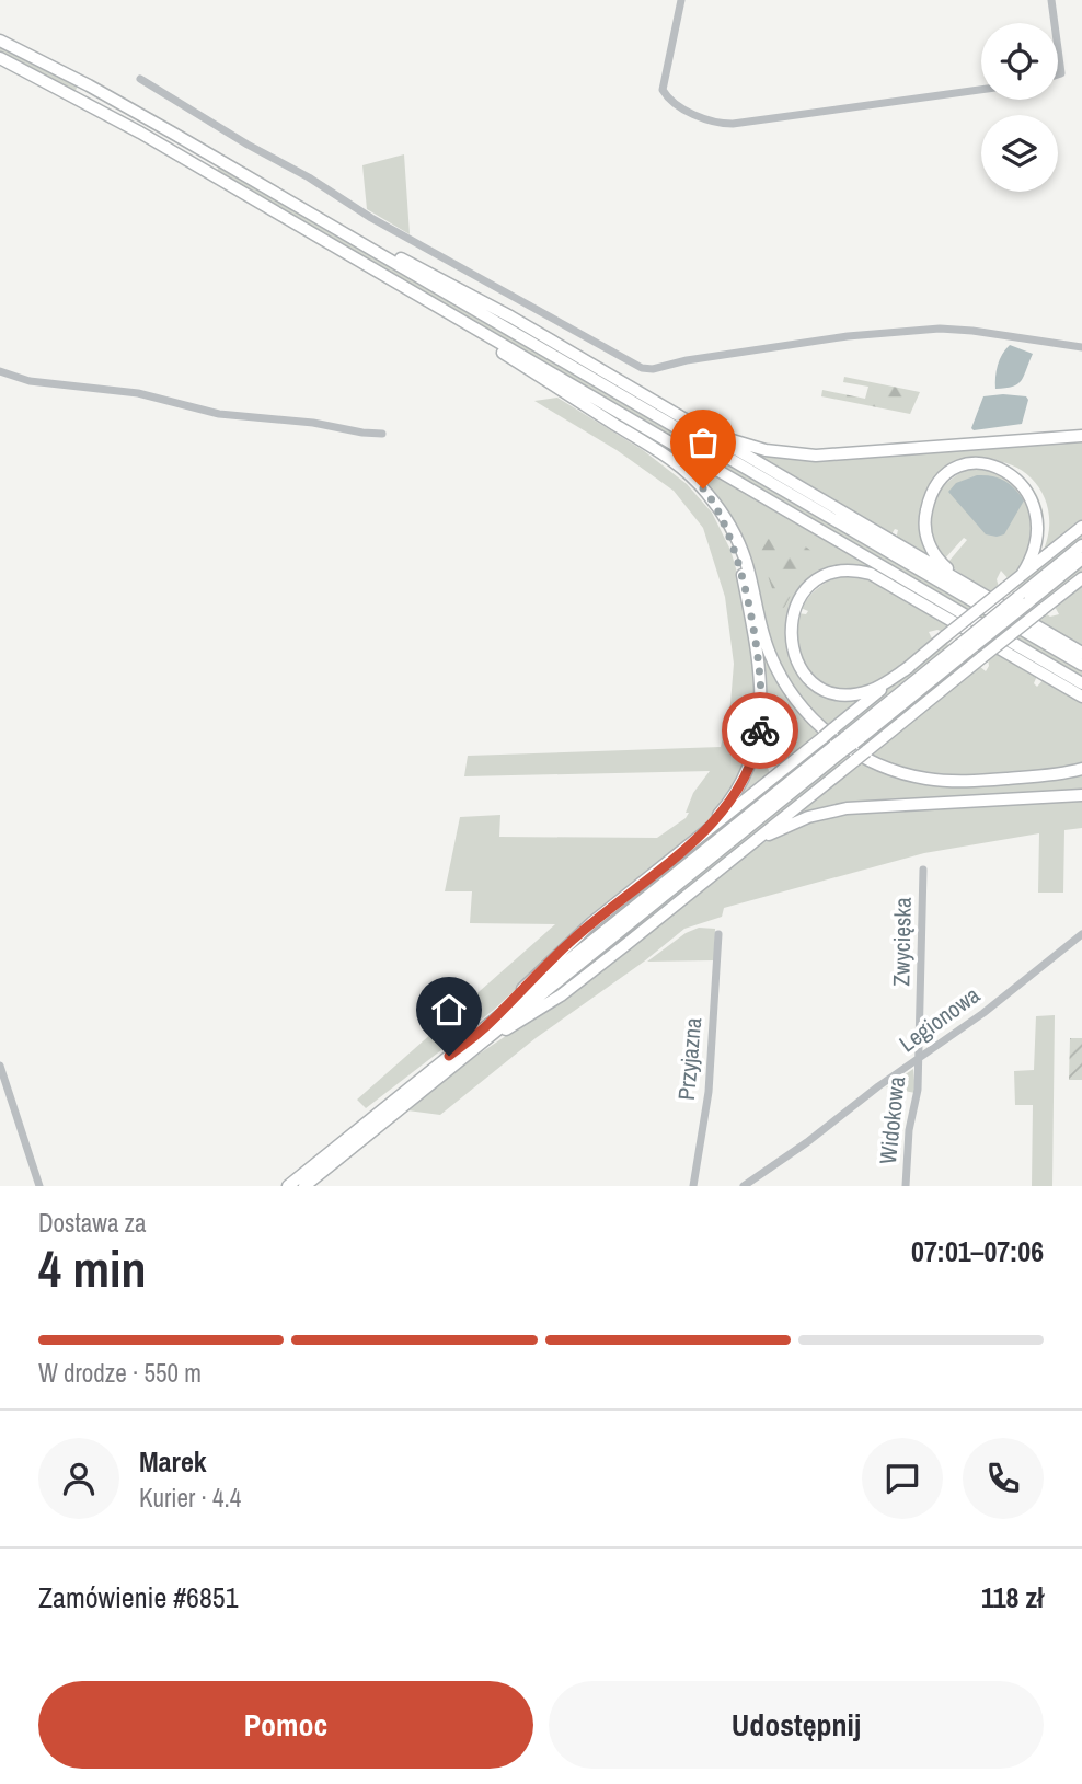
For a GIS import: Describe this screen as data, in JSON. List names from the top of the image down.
{
  "streets": {
    "street": [
      "Zwycięska",
      "Legionowa",
      "Przyjazna",
      "Widokowa"
    ]
  },
  "crossings": [
    ["Zwycięska", "Legionowa"],
    ["Zwycięska", "Widokowa"],
    ["Legionowa", "Widokowa"]
  ],
  "page": {
    "heading": ["4 min", "Dostawa za", "07:01–07:06"],
    "panel": [
      "Marek",
      "Kurier · 4.4",
      "Zamówienie #6851",
      "118 zł"
    ],
    "bar": "W drodze · 550 m",
    "buttons": ["Pomoc", "Udostępnij"]
  }
}
